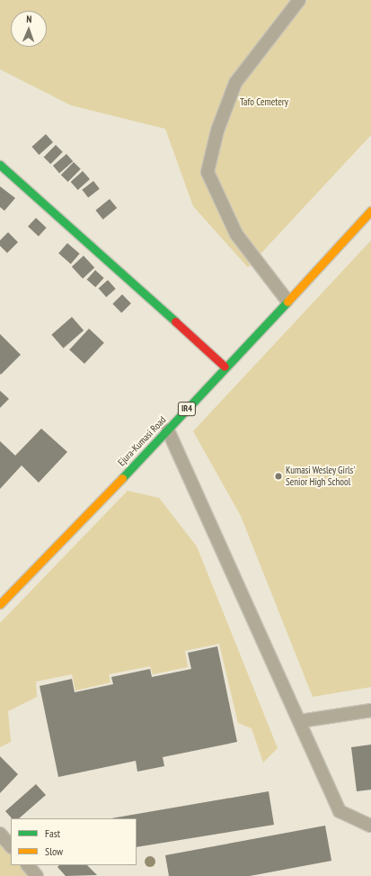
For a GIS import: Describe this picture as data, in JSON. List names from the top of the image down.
{
  "streets": {
    "main road": ["IR4", "Ejura-Kumasi Road"]
  },
  "parks": ["Tafo Cemetery"],
  "places": ["Kumasi Wesley Girls' Senior High School"],
  "legend": ["Fast", "Slow"],
  "north": "top"
}
